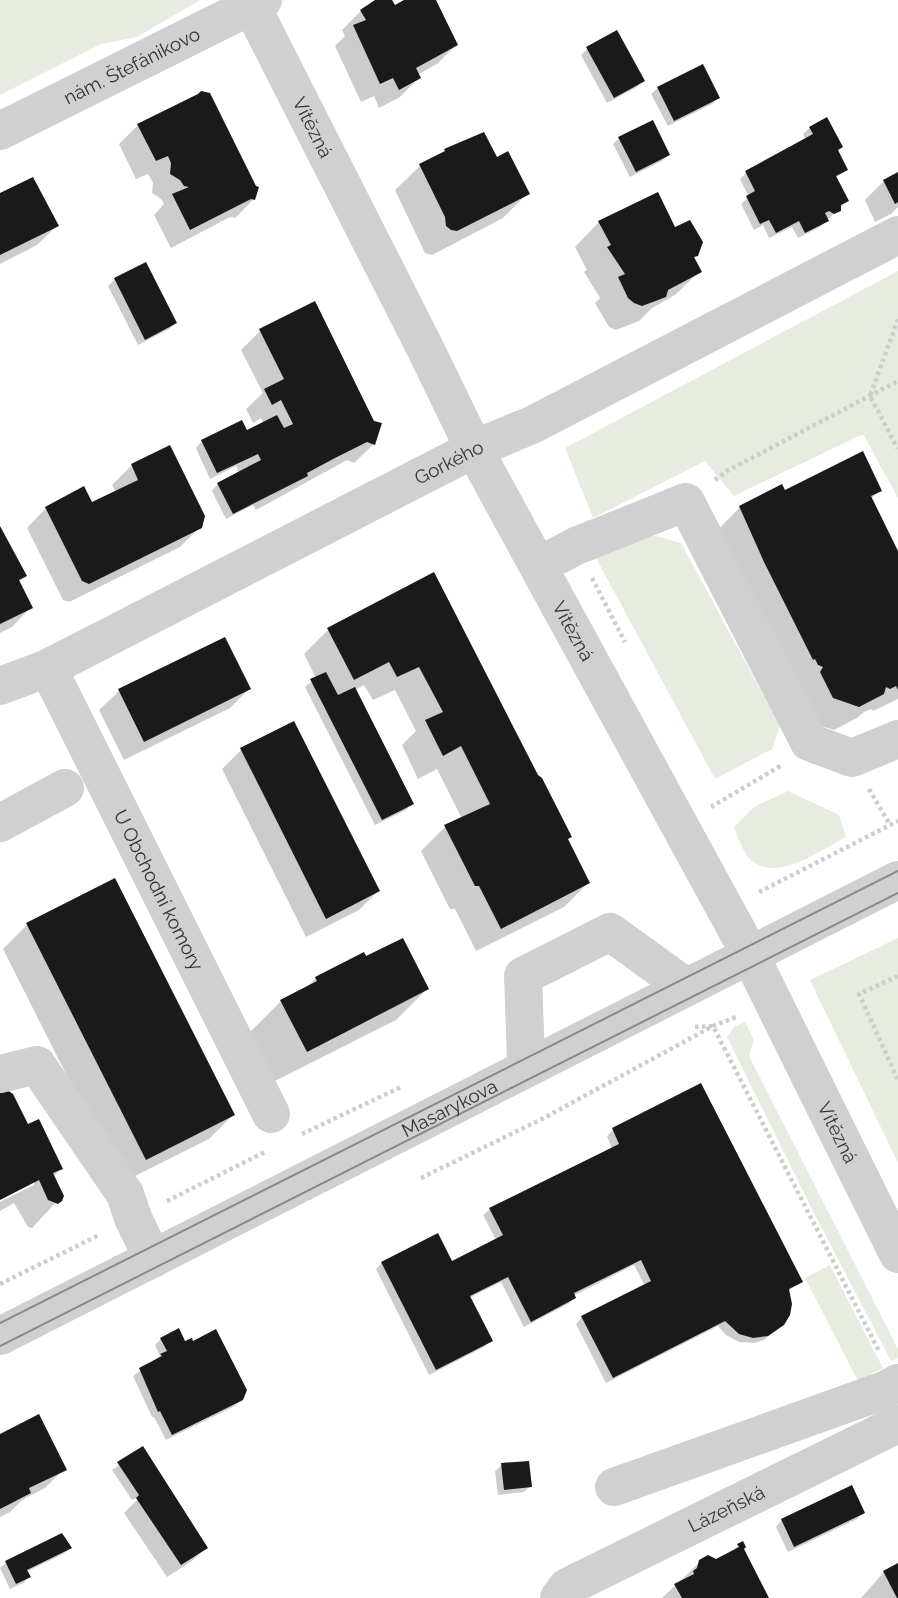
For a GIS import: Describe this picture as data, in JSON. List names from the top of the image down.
{
  "streets": {
    "street": [
      "nám. Štefánikovo",
      "Vítězná",
      "Gorkého",
      "U Obchodní komory",
      "Masarykova",
      "Lázeňská"
    ]
  },
  "crossings": [
    ["nám. Štefánikovo", "Vítězná"],
    ["Vítězná", "Gorkého"],
    ["Vítězná", "Masarykova"],
    ["Gorkého", "U Obchodní komory"]
  ]
}
